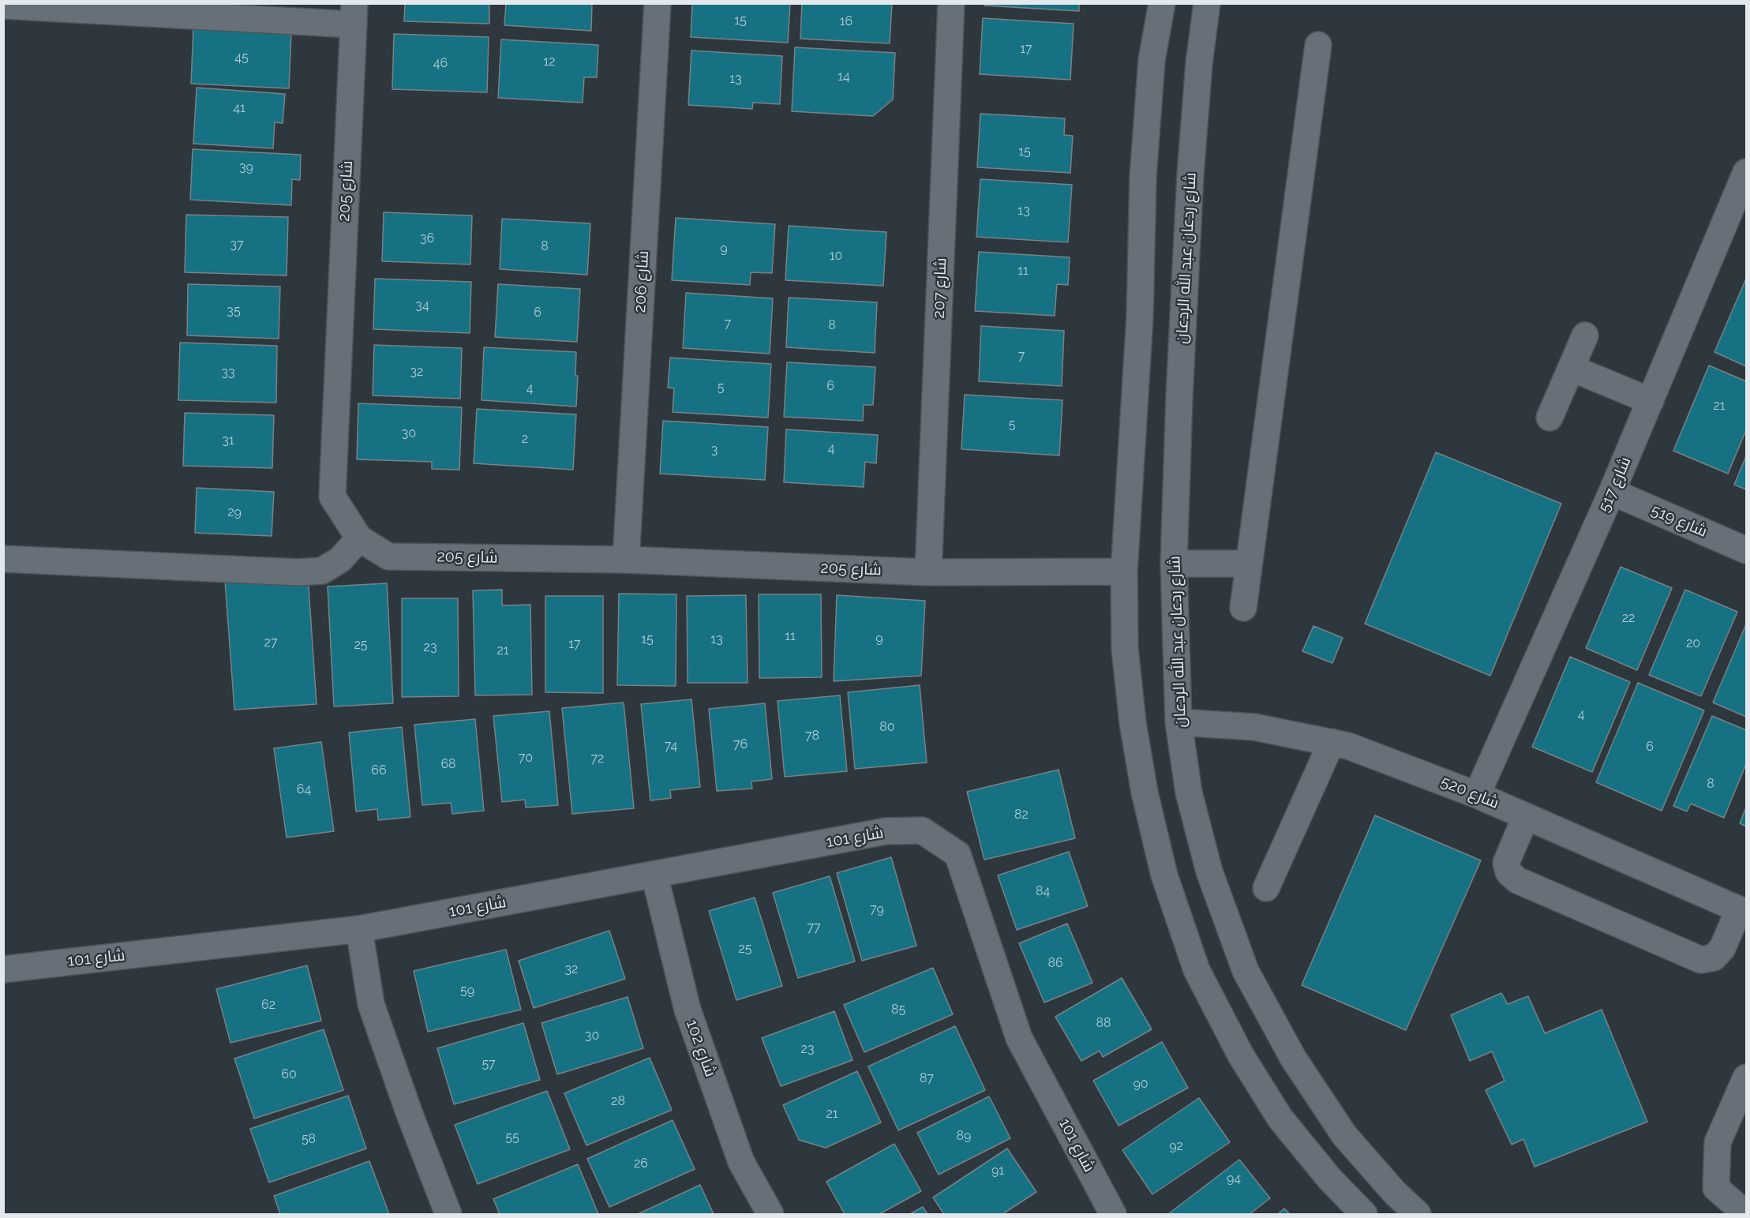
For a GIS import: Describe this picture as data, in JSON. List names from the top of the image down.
{
  "streets": {
    "street": [
      "شارع 205",
      "شارع ردعان عبد الله الردعان",
      "شارع 206",
      "شارع 207",
      "شارع 517",
      "شارع 519",
      "شارع 520",
      "شارع 101",
      "شارع 102"
    ]
  },
  "crossings": [
    ["شارع 205", "شارع 206"],
    ["شارع 205", "شارع 207"],
    ["شارع ردعان عبد الله الردعان", "شارع 520"],
    ["شارع 517", "شارع 519"],
    ["شارع 517", "شارع 520"],
    ["شارع 101", "شارع 102"]
  ],
  "house_numbers": [
    "15",
    "16",
    "17",
    "45",
    "12",
    "46",
    "14",
    "13",
    "41",
    "15",
    "39",
    "13",
    "36",
    "37",
    "8",
    "9",
    "10",
    "11",
    "34",
    "35",
    "6",
    "7",
    "8",
    "7",
    "32",
    "33",
    "6",
    "5",
    "4",
    "21",
    "5",
    "30",
    "2",
    "31",
    "4",
    "3",
    "29",
    "22",
    "11",
    "9",
    "15",
    "13",
    "27",
    "20",
    "17",
    "25",
    "23",
    "21",
    "4",
    "80",
    "78",
    "76",
    "74",
    "6",
    "70",
    "72",
    "68",
    "66",
    "8",
    "64",
    "82",
    "84",
    "79",
    "77",
    "25",
    "86",
    "32",
    "59",
    "62",
    "85",
    "88",
    "30",
    "23",
    "57",
    "60",
    "87",
    "90",
    "28",
    "21",
    "89",
    "55",
    "58",
    "92",
    "26",
    "91",
    "94"
  ]
}
